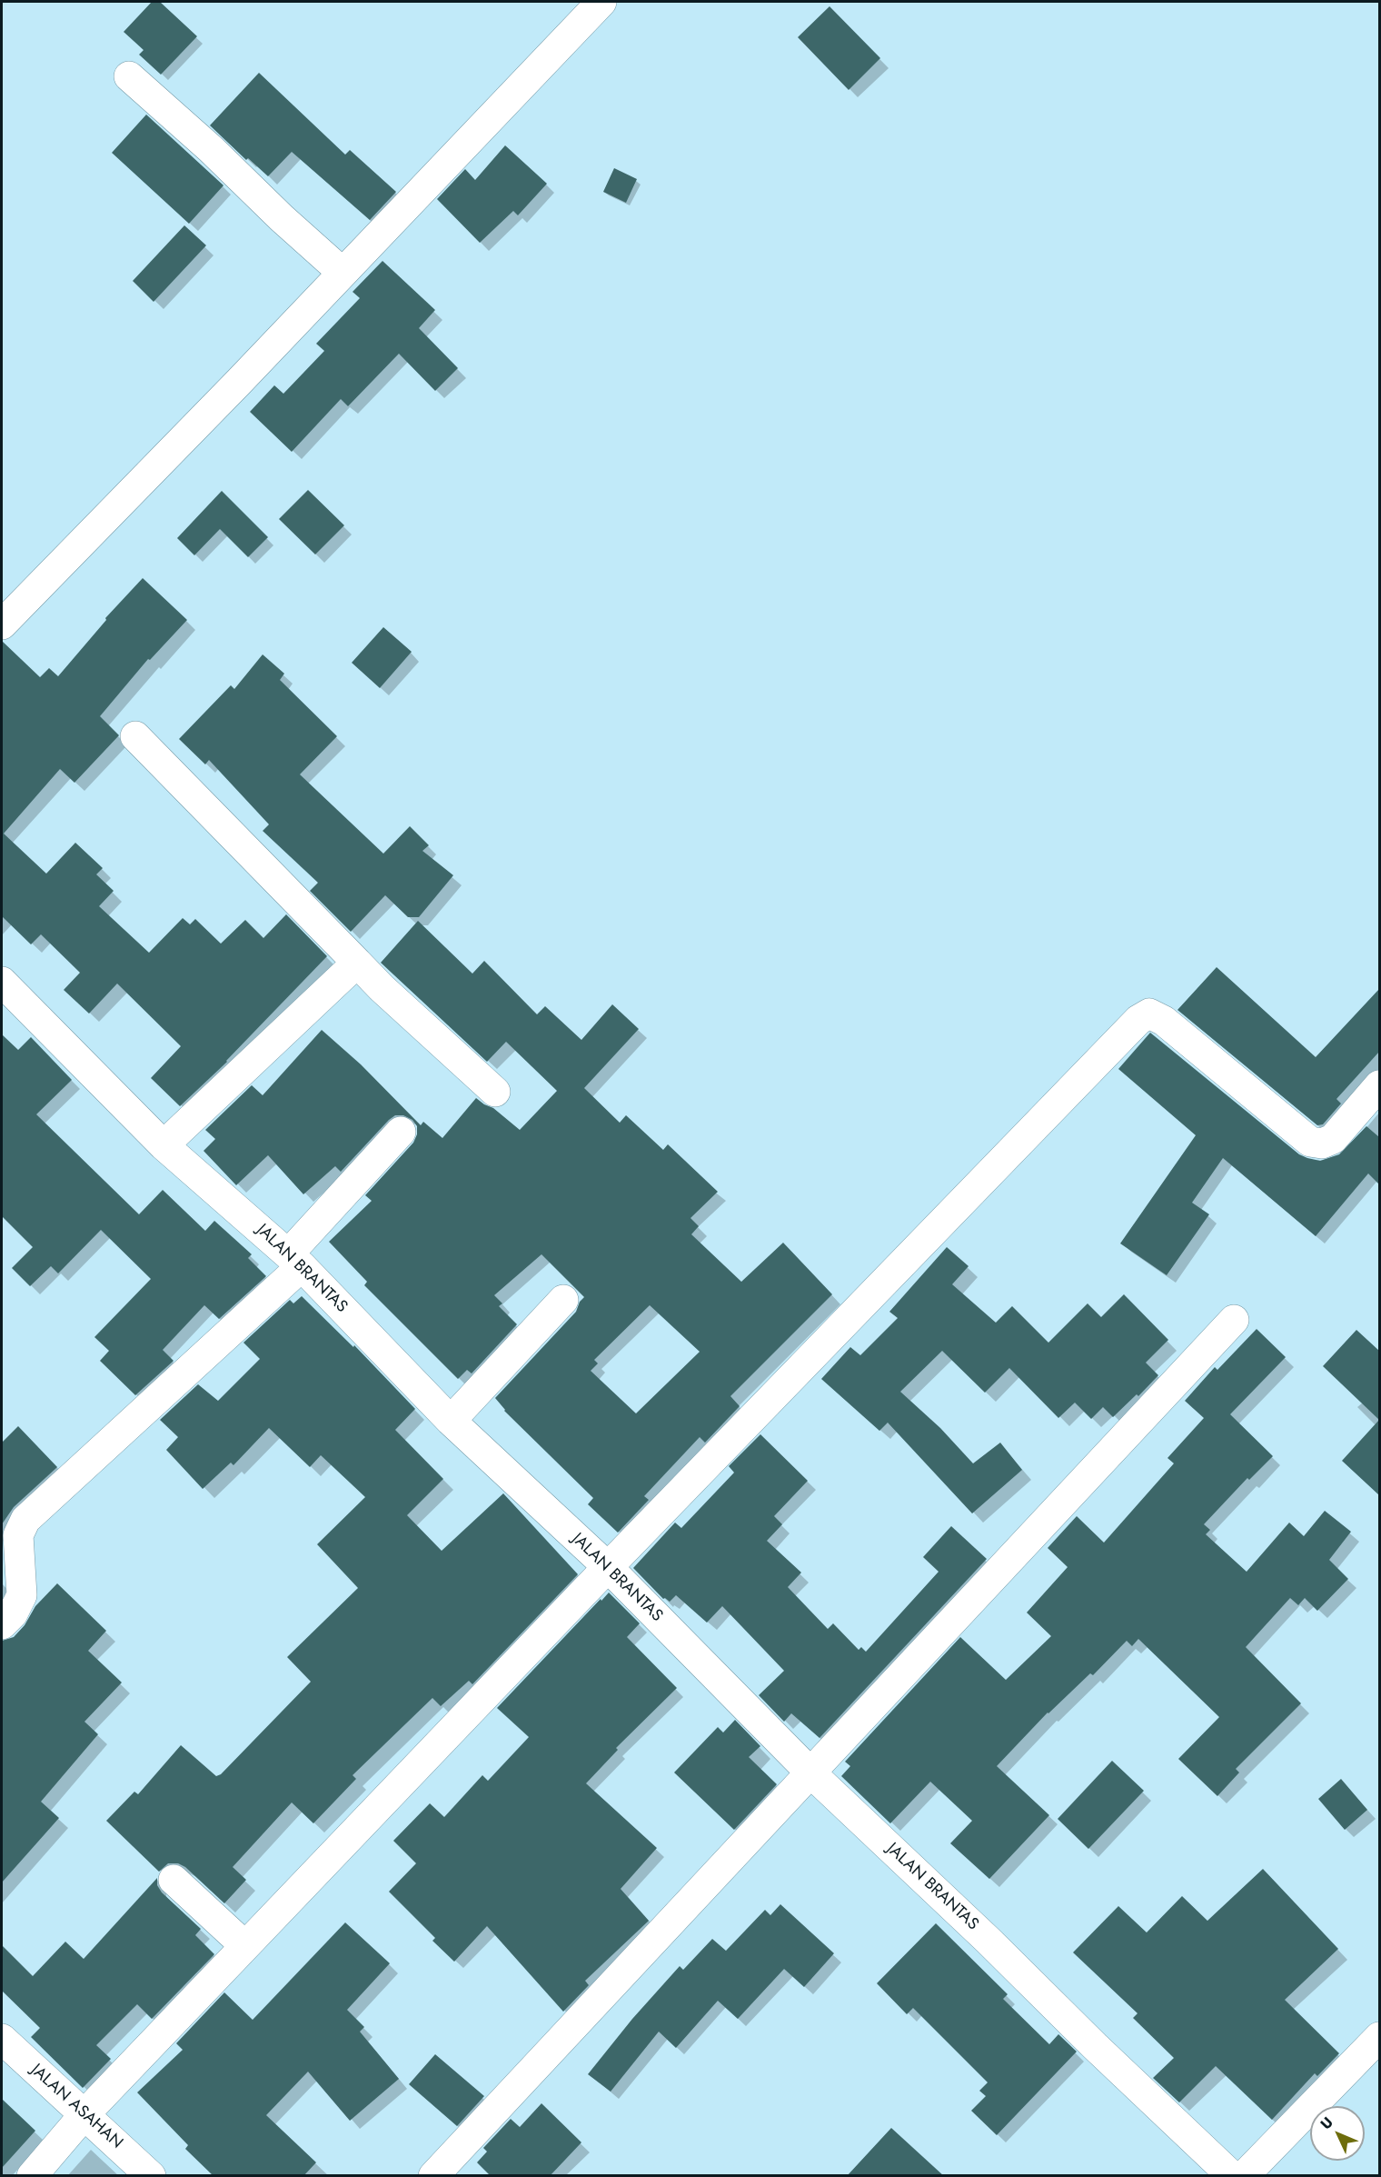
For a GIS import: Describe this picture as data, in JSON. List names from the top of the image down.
{
  "streets": {
    "street": ["JALAN BRANTAS", "JALAN ASAHAN"]
  },
  "north": "top left"
}
